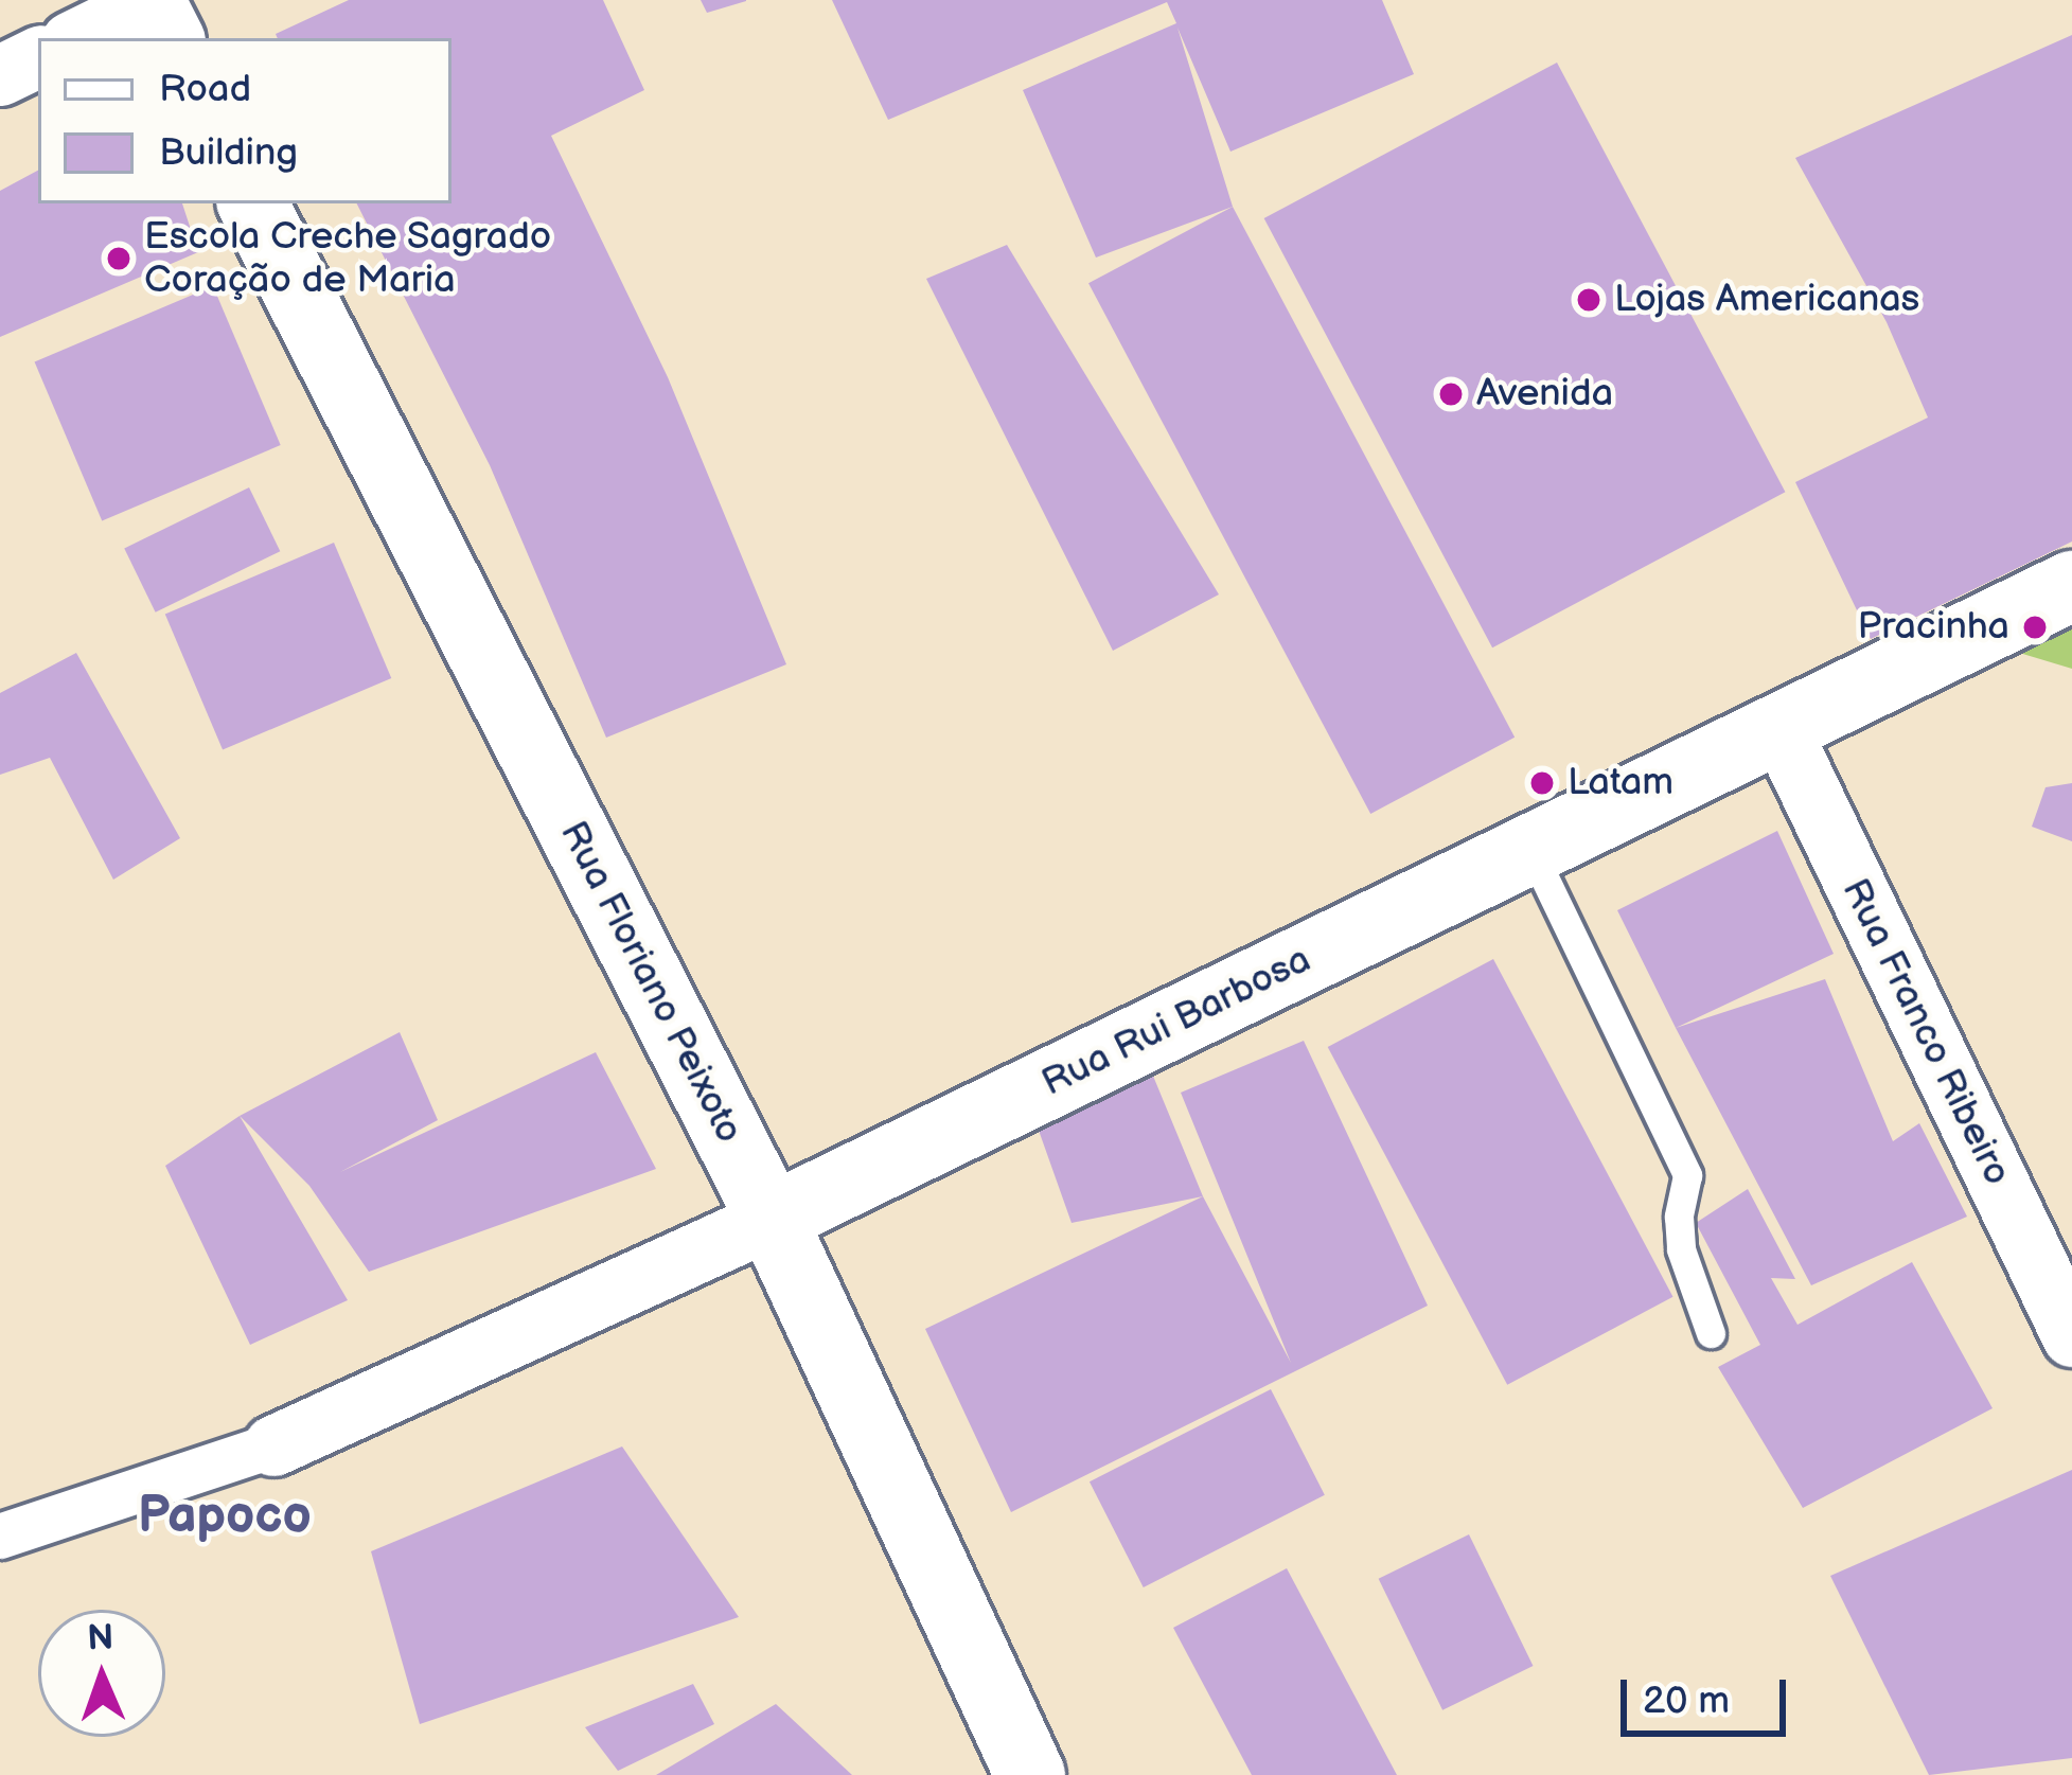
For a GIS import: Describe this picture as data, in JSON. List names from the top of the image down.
{
  "streets": {
    "main road": ["Rua Floriano Peixoto", "Rua Rui Barbosa"],
    "street": ["Rua Franco Ribeiro"]
  },
  "crossings": [
    ["Rua Floriano Peixoto", "Rua Rui Barbosa"],
    ["Rua Rui Barbosa", "Rua Franco Ribeiro"]
  ],
  "districts": ["Papoco"],
  "places": [
    "Escola Creche Sagrado Coração de Maria",
    "Lojas Americanas",
    "Avenida",
    "Pracinha",
    "Latam"
  ],
  "legend": ["Road", "Building"],
  "scale_bar": "20 m",
  "north": "top"
}
